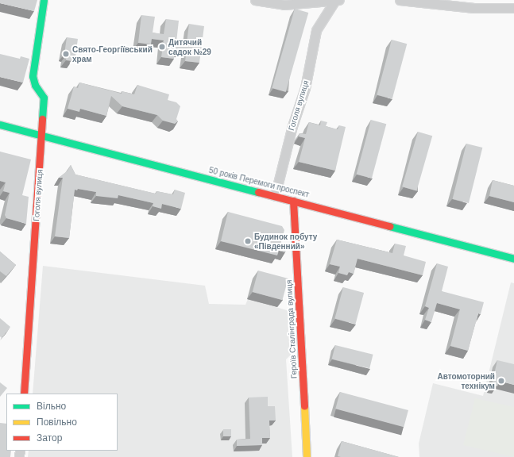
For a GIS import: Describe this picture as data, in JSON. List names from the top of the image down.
{
  "streets": {
    "street": ["Гоголя вулиця", "50 років Перемоги проспект", "Героїв Сталінграда вулиця"]
  },
  "crossings": [
    ["Гоголя вулиця", "50 років Перемоги проспект"],
    ["50 років Перемоги проспект", "Героїв Сталінграда вулиця"]
  ],
  "places": [
    "Дитячий садок №29",
    "Свято-Георгіївський храм",
    "Будинок побуту «Південний»",
    "Автомоторний технікум"
  ],
  "legend": ["Вільно", "Повільно", "Затор"]
}
